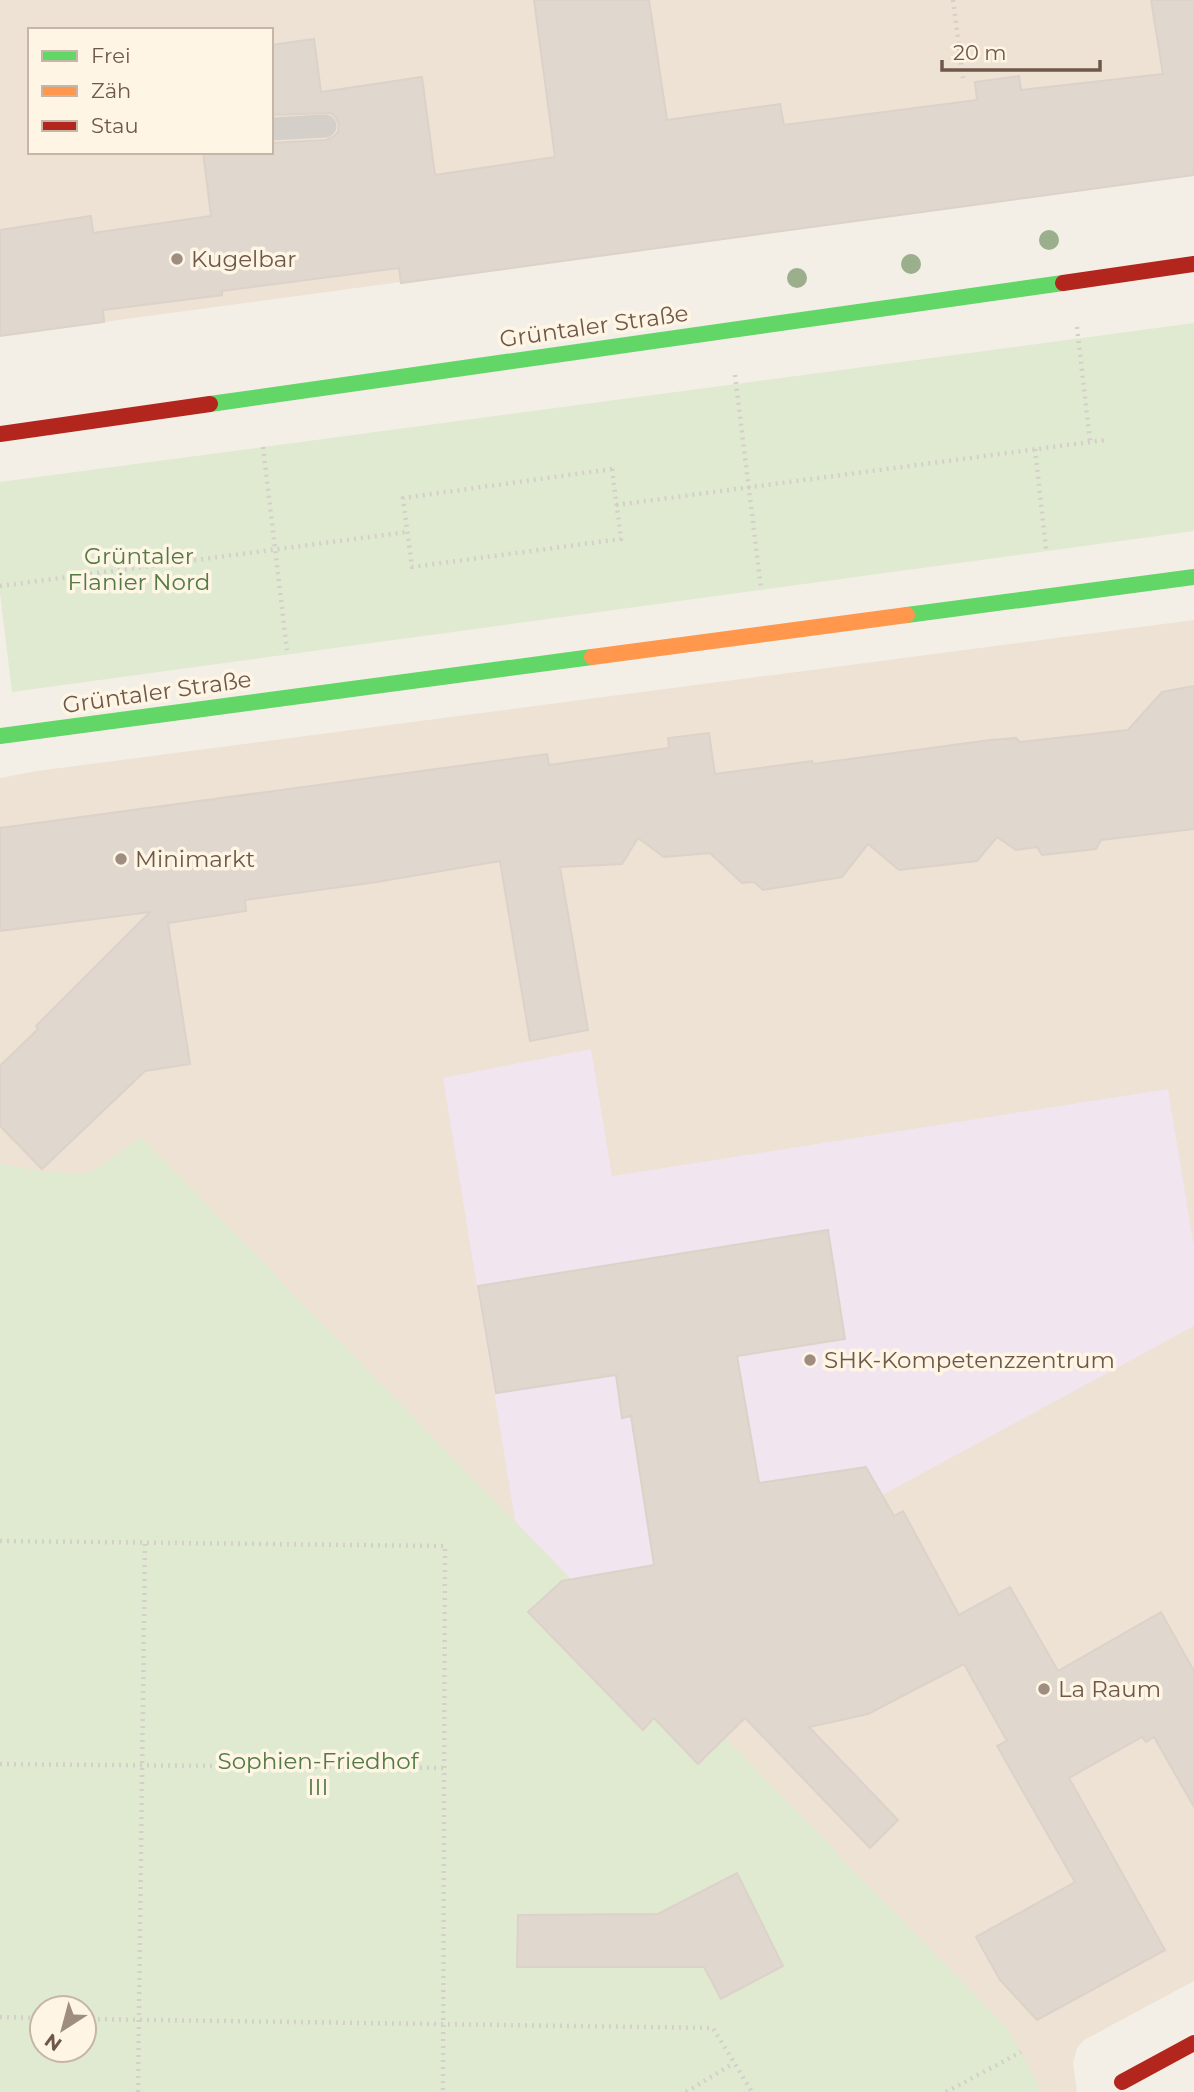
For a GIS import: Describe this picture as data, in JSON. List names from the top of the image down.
{
  "streets": {
    "street": ["Grüntaler Straße"]
  },
  "parks": ["Grüntaler Flanier Nord", "Sophien-Friedhof III"],
  "places": [
    "Kugelbar",
    "Minimarkt",
    "SHK-Kompetenzzentrum",
    "La Raum"
  ],
  "legend": ["Frei", "Zäh", "Stau"],
  "scale_bar": "20 m",
  "north": "bottom left"
}
